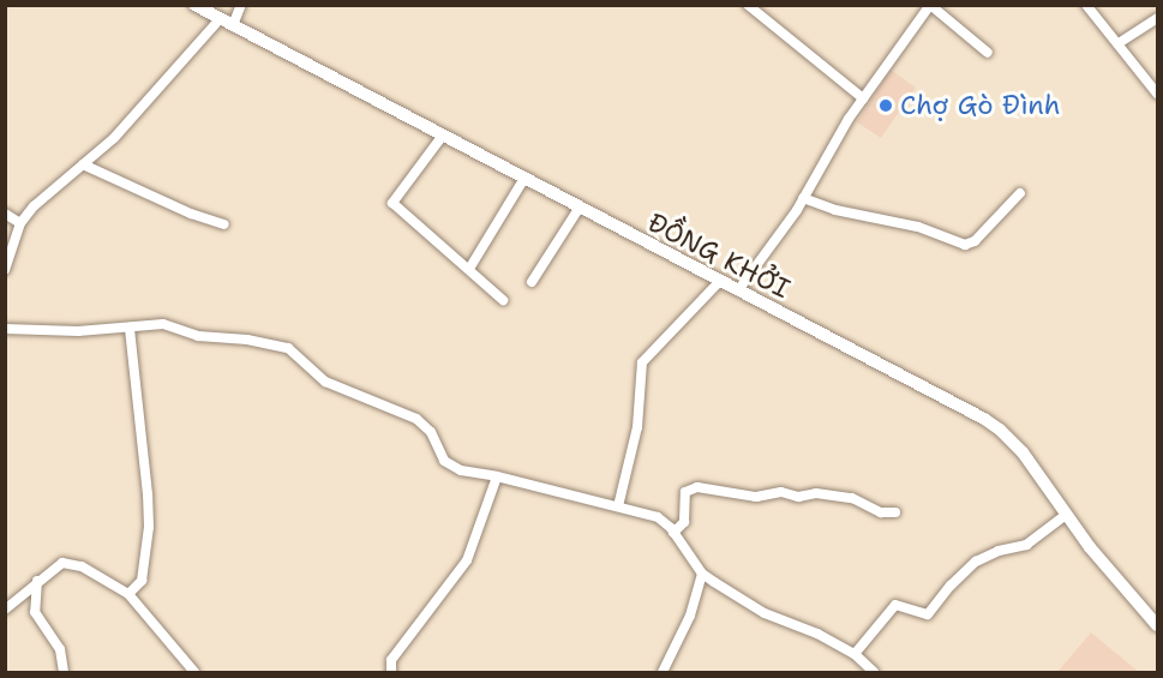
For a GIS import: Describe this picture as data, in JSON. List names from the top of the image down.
{
  "streets": {
    "main road": ["ĐỒNG KHỞI"]
  },
  "places": ["Chợ Gò Đình"]
}
